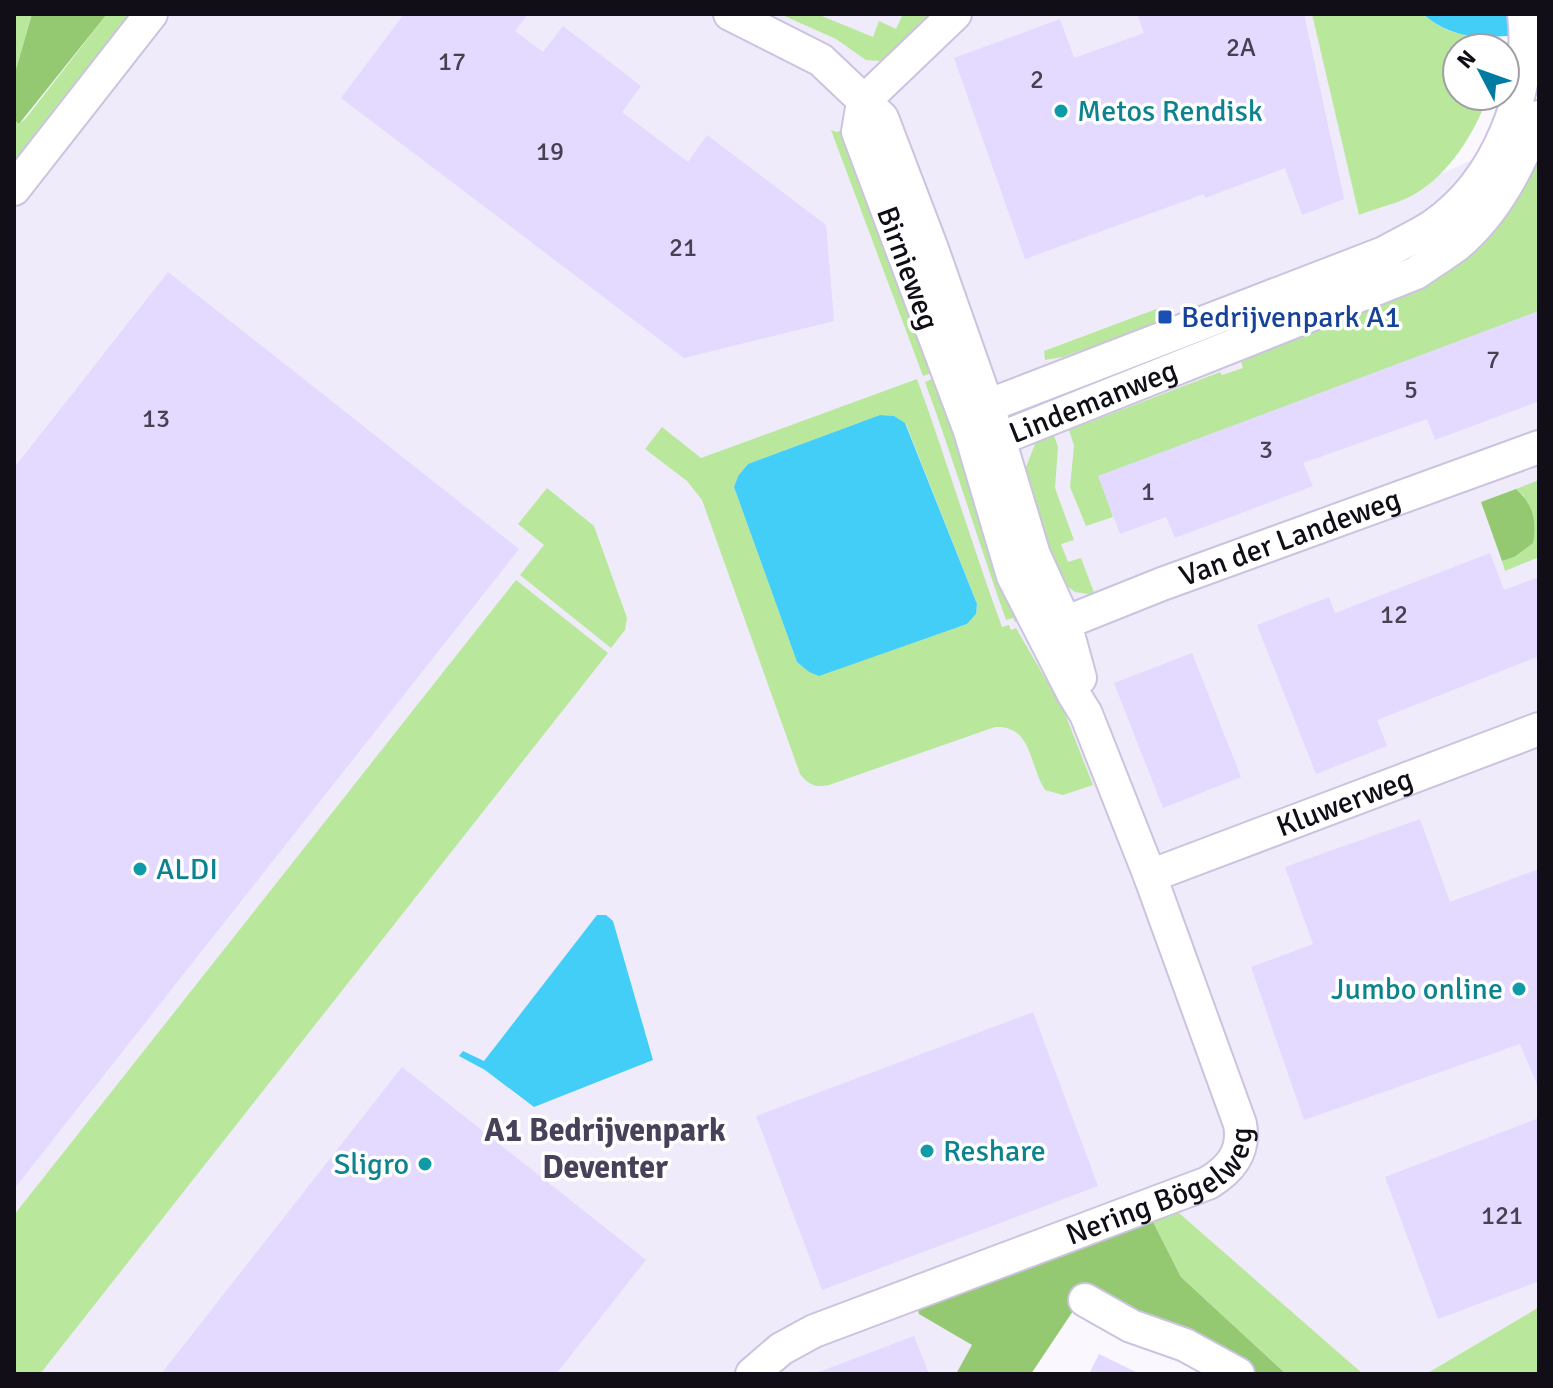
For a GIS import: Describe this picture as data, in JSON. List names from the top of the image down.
{
  "streets": {
    "street": [
      "Birnieweg",
      "Lindemanweg",
      "Van der Landeweg",
      "Kluwerweg",
      "Nering Bögelweg"
    ]
  },
  "crossings": [
    ["Birnieweg", "Lindemanweg"],
    ["Birnieweg", "Nering Bögelweg"],
    ["Lindemanweg", "Nering Bögelweg"],
    ["Van der Landeweg", "Nering Bögelweg"],
    ["Kluwerweg", "Nering Bögelweg"]
  ],
  "districts": ["A1 Bedrijvenpark Deventer"],
  "places": {
    "other": [
      "Metos Rendisk",
      "ALDI",
      "Jumbo online",
      "Reshare",
      "Sligro"
    ],
    "transit": ["Bedrijvenpark A1"]
  },
  "house_numbers": [
    "2A",
    "17",
    "2",
    "19",
    "21",
    "7",
    "5",
    "13",
    "3",
    "1",
    "12",
    "121"
  ],
  "north": "top left"
}
